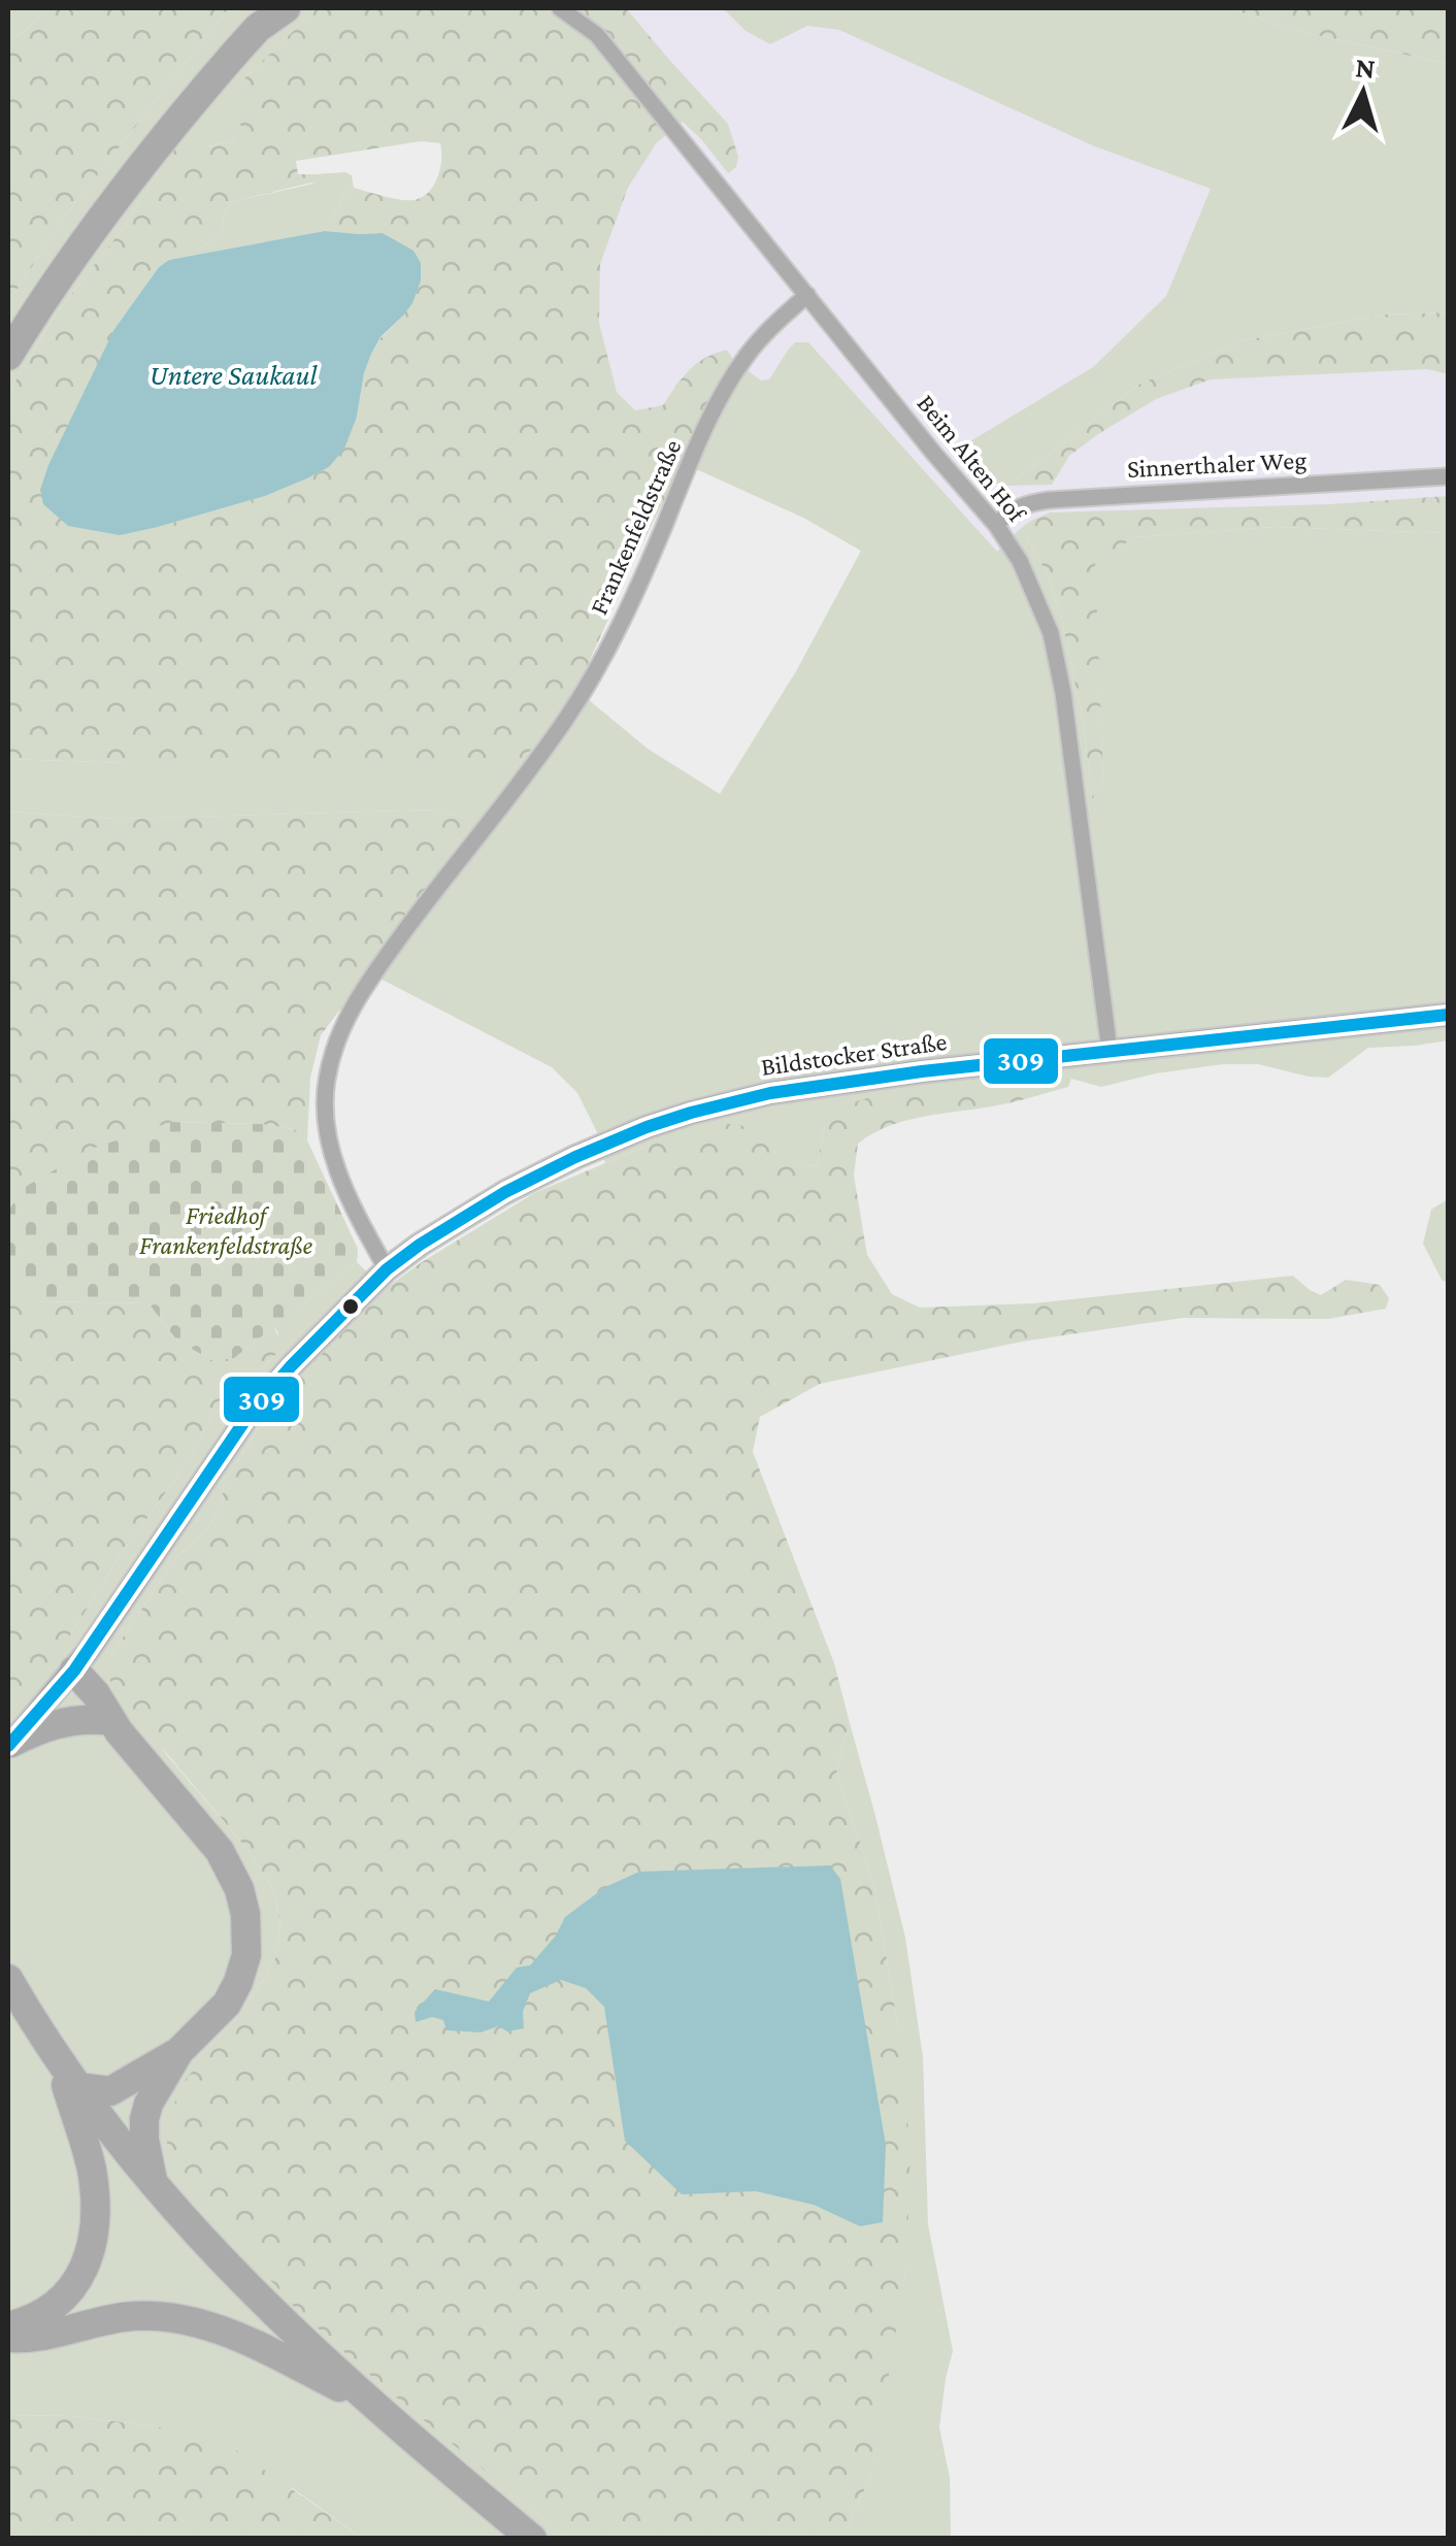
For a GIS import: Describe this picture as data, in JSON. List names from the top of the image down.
{
  "streets": {
    "main road": ["Bildstocker Straße"],
    "street": ["Beim Alten Hof", "Sinnerthaler Weg", "Frankenfeldstraße"]
  },
  "crossings": [
    ["Beim Alten Hof", "Sinnerthaler Weg"],
    ["Beim Alten Hof", "Frankenfeldstraße"],
    ["Beim Alten Hof", "Bildstocker Straße"],
    ["Frankenfeldstraße", "Bildstocker Straße"]
  ],
  "water": ["Untere Saukaul"],
  "parks": ["Friedhof Frankenfeldstraße"],
  "lines": ["transit line 309"],
  "north": "top"
}
